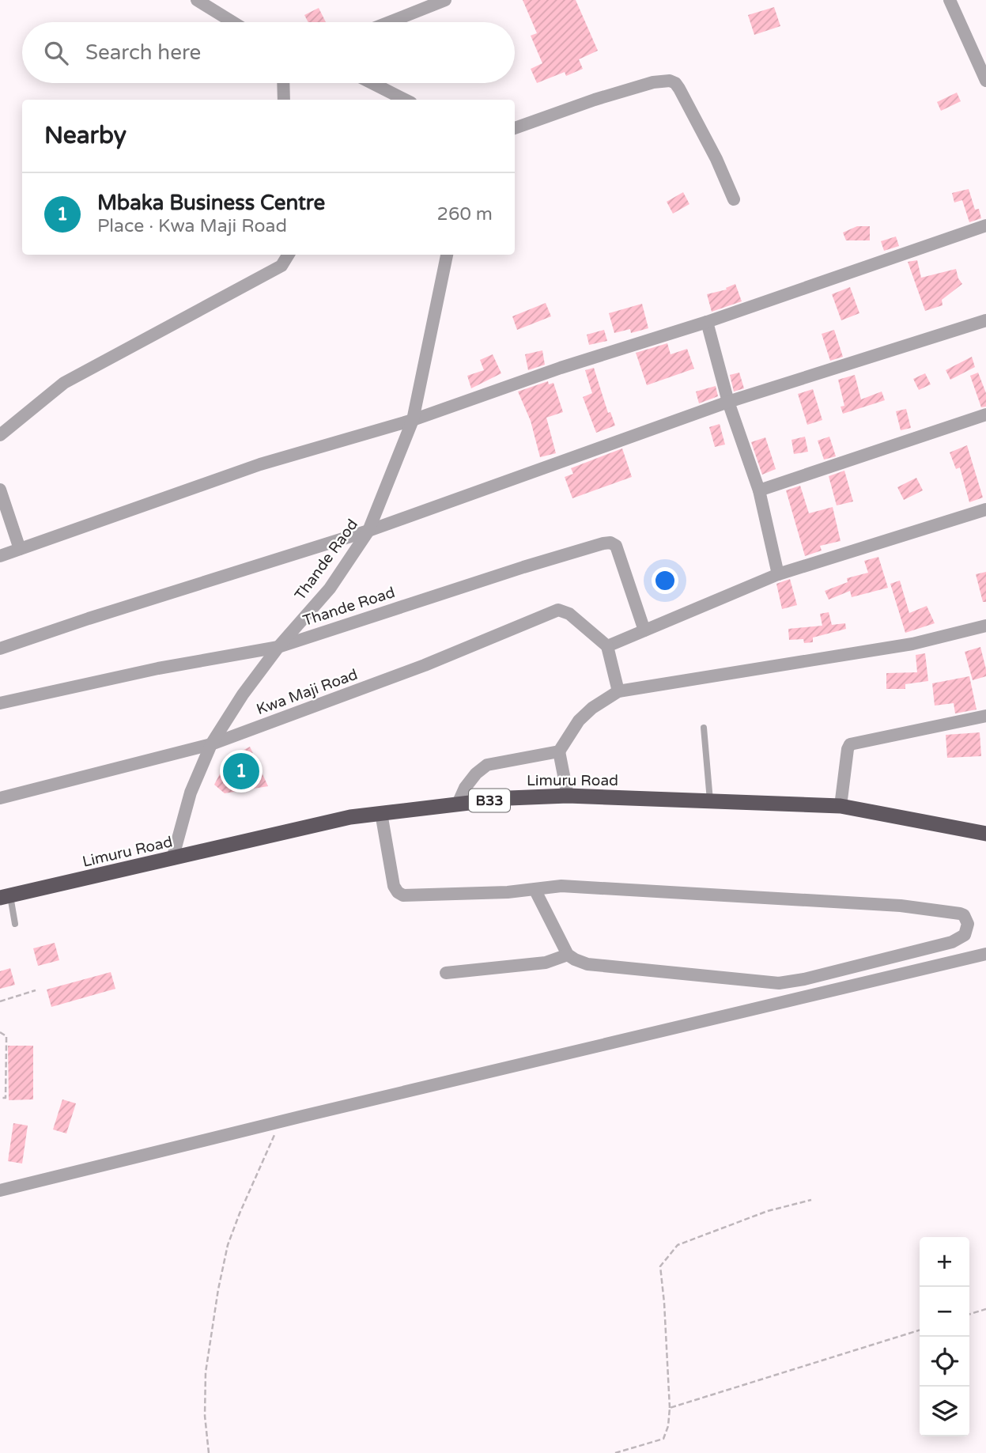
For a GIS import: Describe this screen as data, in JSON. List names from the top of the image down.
{
  "streets": {
    "highway": ["Limuru Road", "B33"],
    "street": ["Thande Raod", "Thande Road", "Kwa Maji Road"]
  },
  "crossings": [
    ["Thande Raod", "Thande Road"],
    ["Thande Raod", "Kwa Maji Road"],
    ["Thande Raod", "Limuru Road"]
  ],
  "page": {
    "search": "Search here",
    "heading": "Nearby",
    "list": [
      {
        "mark": "1",
        "name": "Mbaka Business Centre",
        "note": "Place · Kwa Maji Road",
        "value": "260 m"
      }
    ],
    "pins": "1",
    "map_buttons": ["+", "−"]
  }
}
